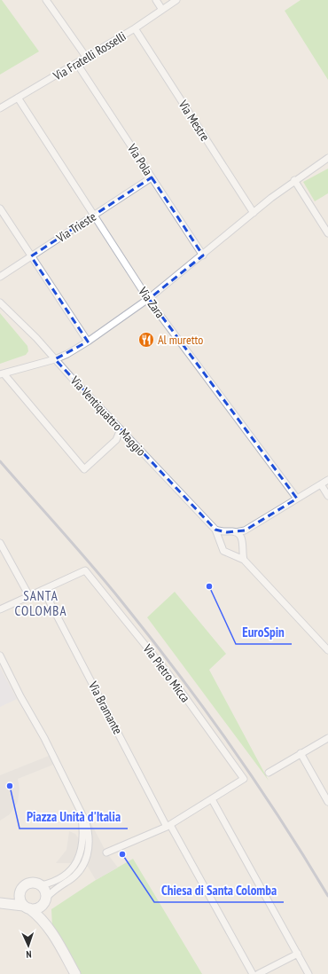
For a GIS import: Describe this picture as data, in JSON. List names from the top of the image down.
{
  "streets": {
    "street": [
      "Via Fratelli Rosselli",
      "Via Mestre",
      "Via Pola",
      "Via Trieste",
      "Via Zara",
      "Via Ventiquattro Maggio",
      "Via Pietro Micca",
      "Via Bramante"
    ]
  },
  "crossings": [
    ["Via Fratelli Rosselli", "Via Mestre"],
    ["Via Fratelli Rosselli", "Via Pola"],
    ["Via Fratelli Rosselli", "Via Zara"],
    ["Via Pola", "Via Trieste"],
    ["Via Trieste", "Via Zara"],
    ["Via Pietro Micca", "Via Bramante"]
  ],
  "districts": ["SANTA COLOMBA"],
  "places": {
    "restaurant": ["Al muretto"],
    "other": ["EuroSpin", "Piazza Unità d'Italia", "Chiesa di Santa Colomba"]
  },
  "north": "bottom"
}
